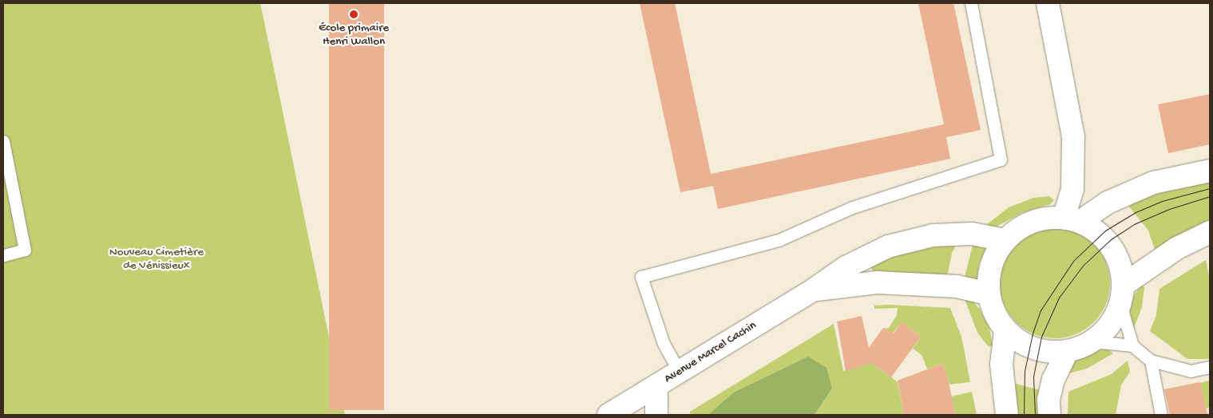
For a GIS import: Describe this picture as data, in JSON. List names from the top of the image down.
{
  "streets": {
    "street": ["Avenue Marcel Cachin"]
  },
  "parks": ["Nouveau Cimetière de Vénissieux"],
  "places": ["École primaire Henri Wallon"]
}
